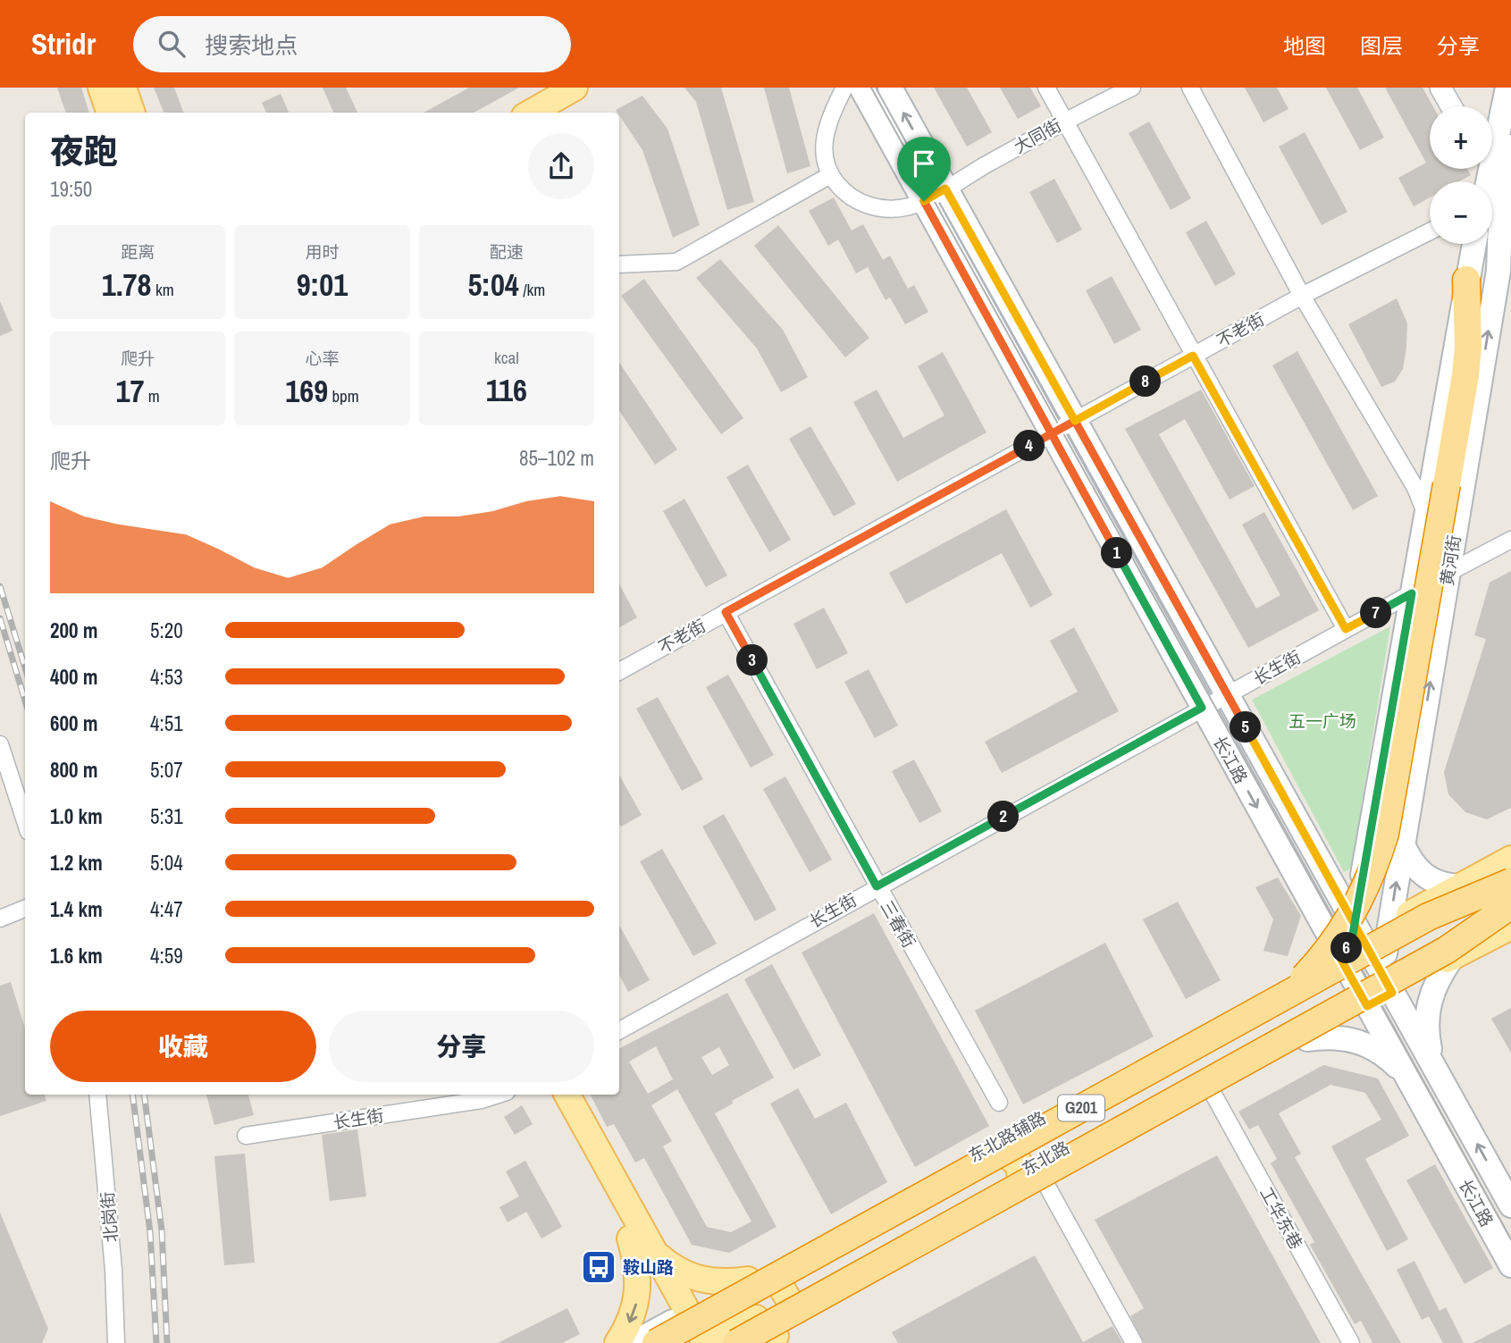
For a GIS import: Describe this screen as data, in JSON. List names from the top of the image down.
{
  "streets": {
    "highway": ["G201", "东北路"],
    "main road": ["黄河街", "长江路", "东北路辅路"],
    "street": [
      "大同街",
      "不老街",
      "长生街",
      "三春街",
      "北岗街",
      "工华东巷"
    ]
  },
  "crossings": [
    ["大同街", "长江路"],
    ["不老街", "长江路"],
    ["不老街", "三春街"],
    ["黄河街", "长生街"],
    ["黄河街", "长江路"],
    ["黄河街", "东北路辅路"],
    ["黄河街", "东北路"],
    ["长生街", "长江路"],
    ["长生街", "三春街"],
    ["长江路", "东北路辅路"],
    ["长江路", "东北路"],
    ["东北路辅路", "东北路"],
    ["东北路", "工华东巷"]
  ],
  "parks": ["五一广场"],
  "places": {
    "bus stop": ["鞍山路"]
  },
  "page": {
    "header": "Stridr",
    "search": "搜索地点",
    "nav": ["地图", "图层", "分享"],
    "map_buttons": ["+", "−"],
    "heading": ["夜跑", "19:50"],
    "stats": [
      ["距离", "1.78 km"],
      ["用时", "9:01"],
      ["配速", "5:04 /km"],
      ["爬升", "17 m"],
      ["心率", "169 bpm"],
      ["kcal", "116"]
    ],
    "pins": [
      "8",
      "4",
      "1",
      "7",
      "3",
      "5",
      "2",
      "6"
    ],
    "chart": ["爬升", "85–102 m"],
    "list": [
      {
        "name": "200 m",
        "note": "5:20"
      },
      {
        "name": "400 m",
        "note": "4:53"
      },
      {
        "name": "600 m",
        "note": "4:51"
      },
      {
        "name": "800 m",
        "note": "5:07"
      },
      {
        "name": "1.0 km",
        "note": "5:31"
      },
      {
        "name": "1.2 km",
        "note": "5:04"
      },
      {
        "name": "1.4 km",
        "note": "4:47"
      },
      {
        "name": "1.6 km",
        "note": "4:59"
      }
    ],
    "buttons": ["收藏", "分享"]
  }
}
